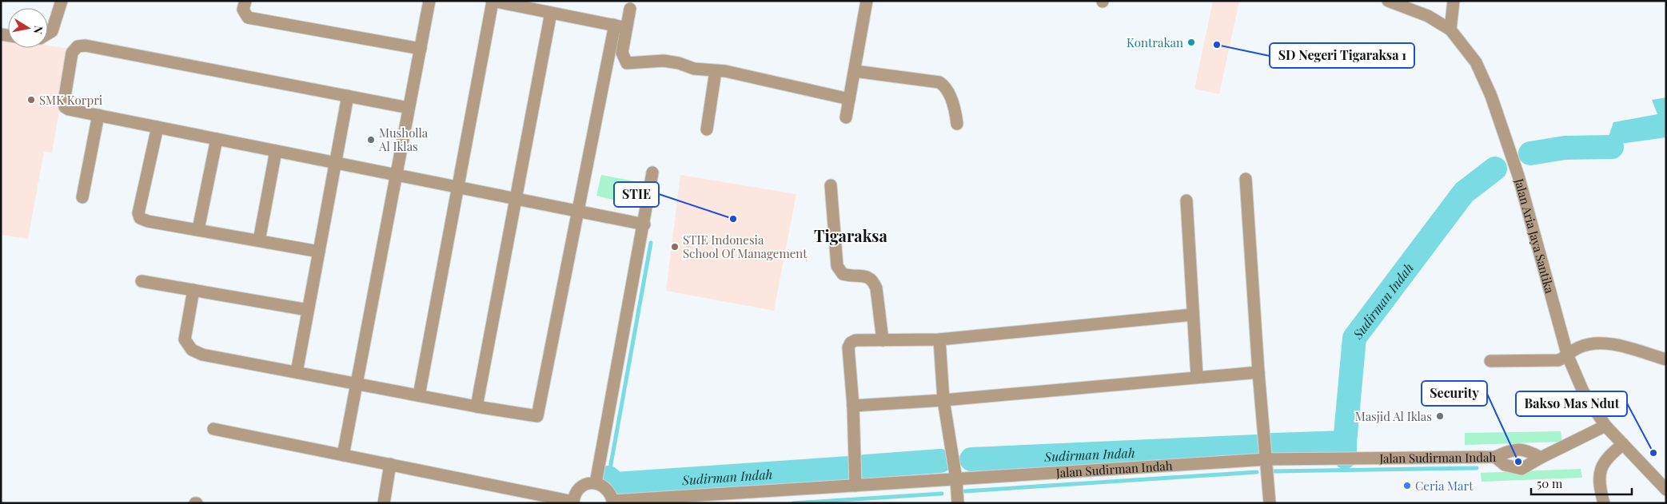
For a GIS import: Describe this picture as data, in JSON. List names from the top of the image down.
{
  "streets": {
    "street": ["Jalan Aria Jaya Santika", "Jalan Sudirman Indah"]
  },
  "districts": ["Tigaraksa"],
  "water": ["Sudirman Indah"],
  "places": [
    "Kontrakan",
    "SD Negeri Tigaraksa 1",
    "SMK Korpri",
    "Musholla Al Iklas",
    "STIE",
    "STIE Indonesia School Of Management",
    "Masjid Al Iklas",
    "Bakso Mas Ndut",
    "Security",
    "Ceria Mart"
  ],
  "scale_bar": "50 m",
  "north": "right"
}
